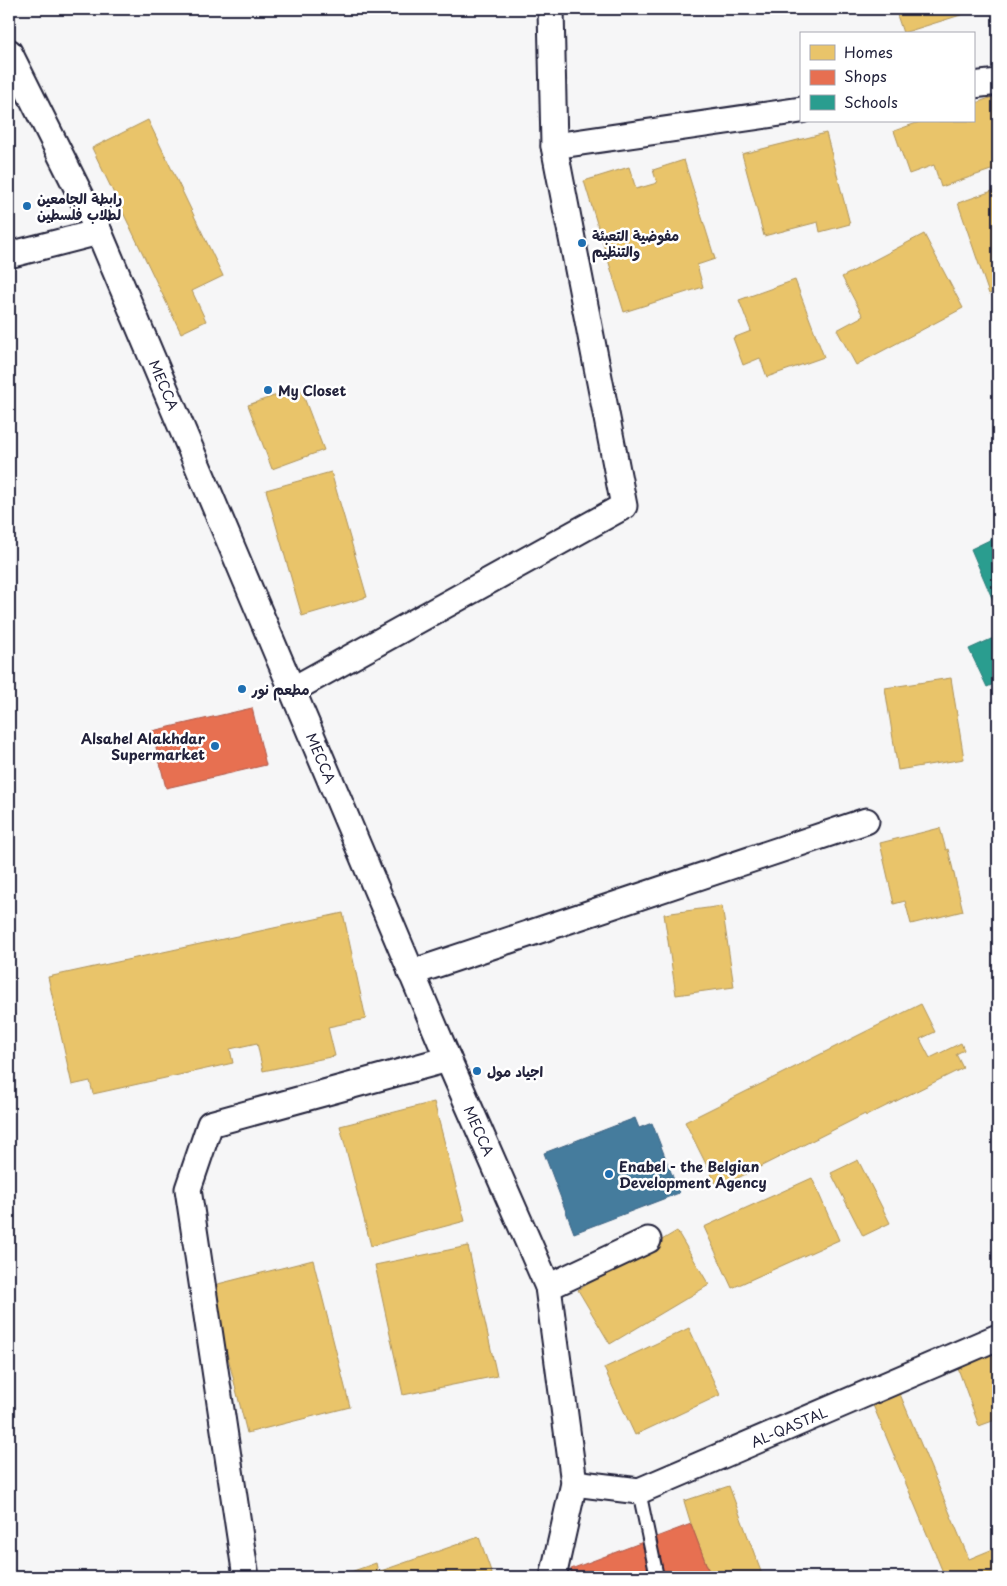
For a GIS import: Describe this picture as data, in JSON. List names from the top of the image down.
{
  "streets": {
    "street": ["MECCA", "AL-QASTAL"]
  },
  "places": [
    "رابطة الجامعين لطلاب فلسطين",
    "مفوضية التعبئة والتنظيم",
    "My Closet",
    "مطعم نور",
    "Alsahel Alakhdar Supermarket",
    "اجياد مول",
    "Enabel - the Belgian Development Agency"
  ],
  "legend": ["Homes", "Shops", "Schools"]
}
